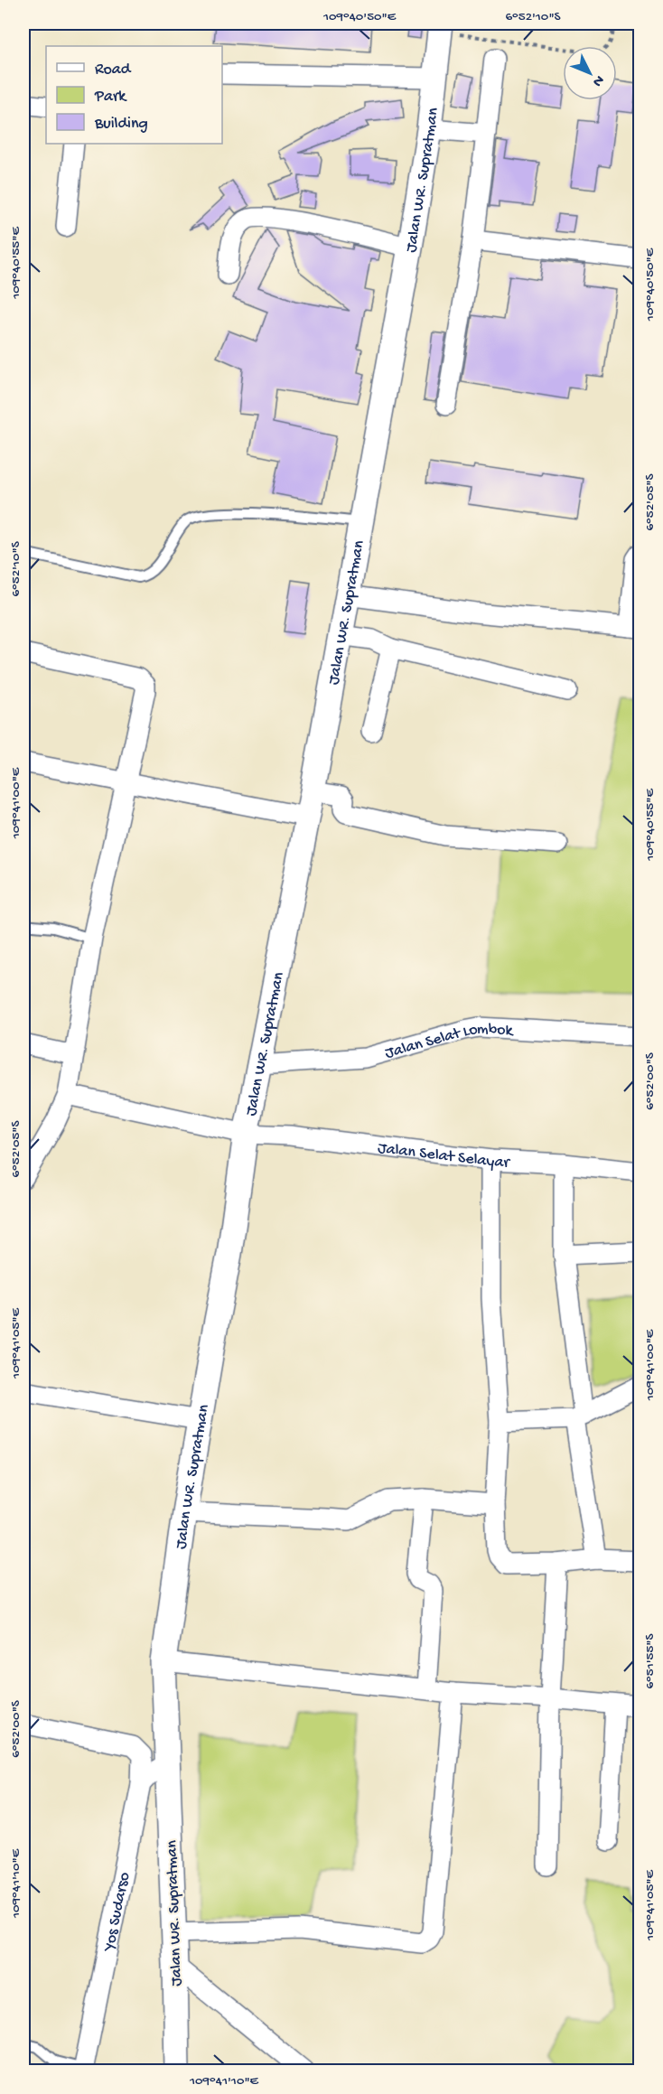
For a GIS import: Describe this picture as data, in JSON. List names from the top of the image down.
{
  "streets": {
    "street": [
      "Jalan WR. Supratman",
      "Jalan Selat Lombok",
      "Jalan Selat Selayar",
      "Yos Sudarso"
    ]
  },
  "crossings": [
    ["Jalan WR. Supratman", "Jalan Selat Lombok"],
    ["Jalan WR. Supratman", "Jalan Selat Selayar"]
  ],
  "legend": ["Road", "Park", "Building"],
  "north": "bottom right",
  "coordinates": [
    "109°40'50\"E",
    "6°52'10\"S",
    "109°40'55\"E",
    "6°52'05\"S",
    "109°41'00\"E",
    "6°52'00\"S",
    "109°41'05\"E",
    "6°51'55\"S",
    "109°41'10\"E"
  ]
}
